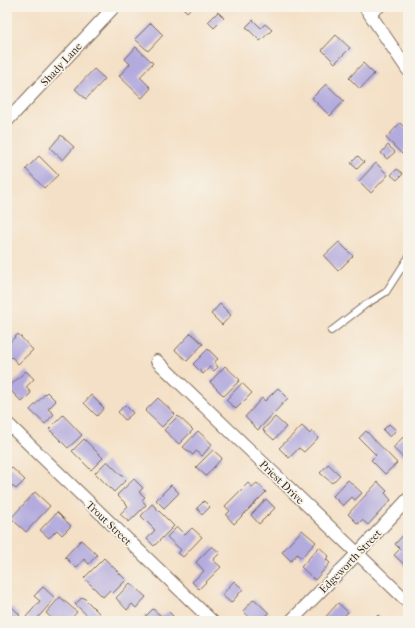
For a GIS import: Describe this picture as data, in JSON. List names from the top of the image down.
{
  "streets": {
    "street": [
      "Shady Lane",
      "Priest Drive",
      "Trout Street",
      "Edgeworth Street"
    ]
  },
  "crossings": [
    ["Priest Drive", "Edgeworth Street"]
  ]
}
